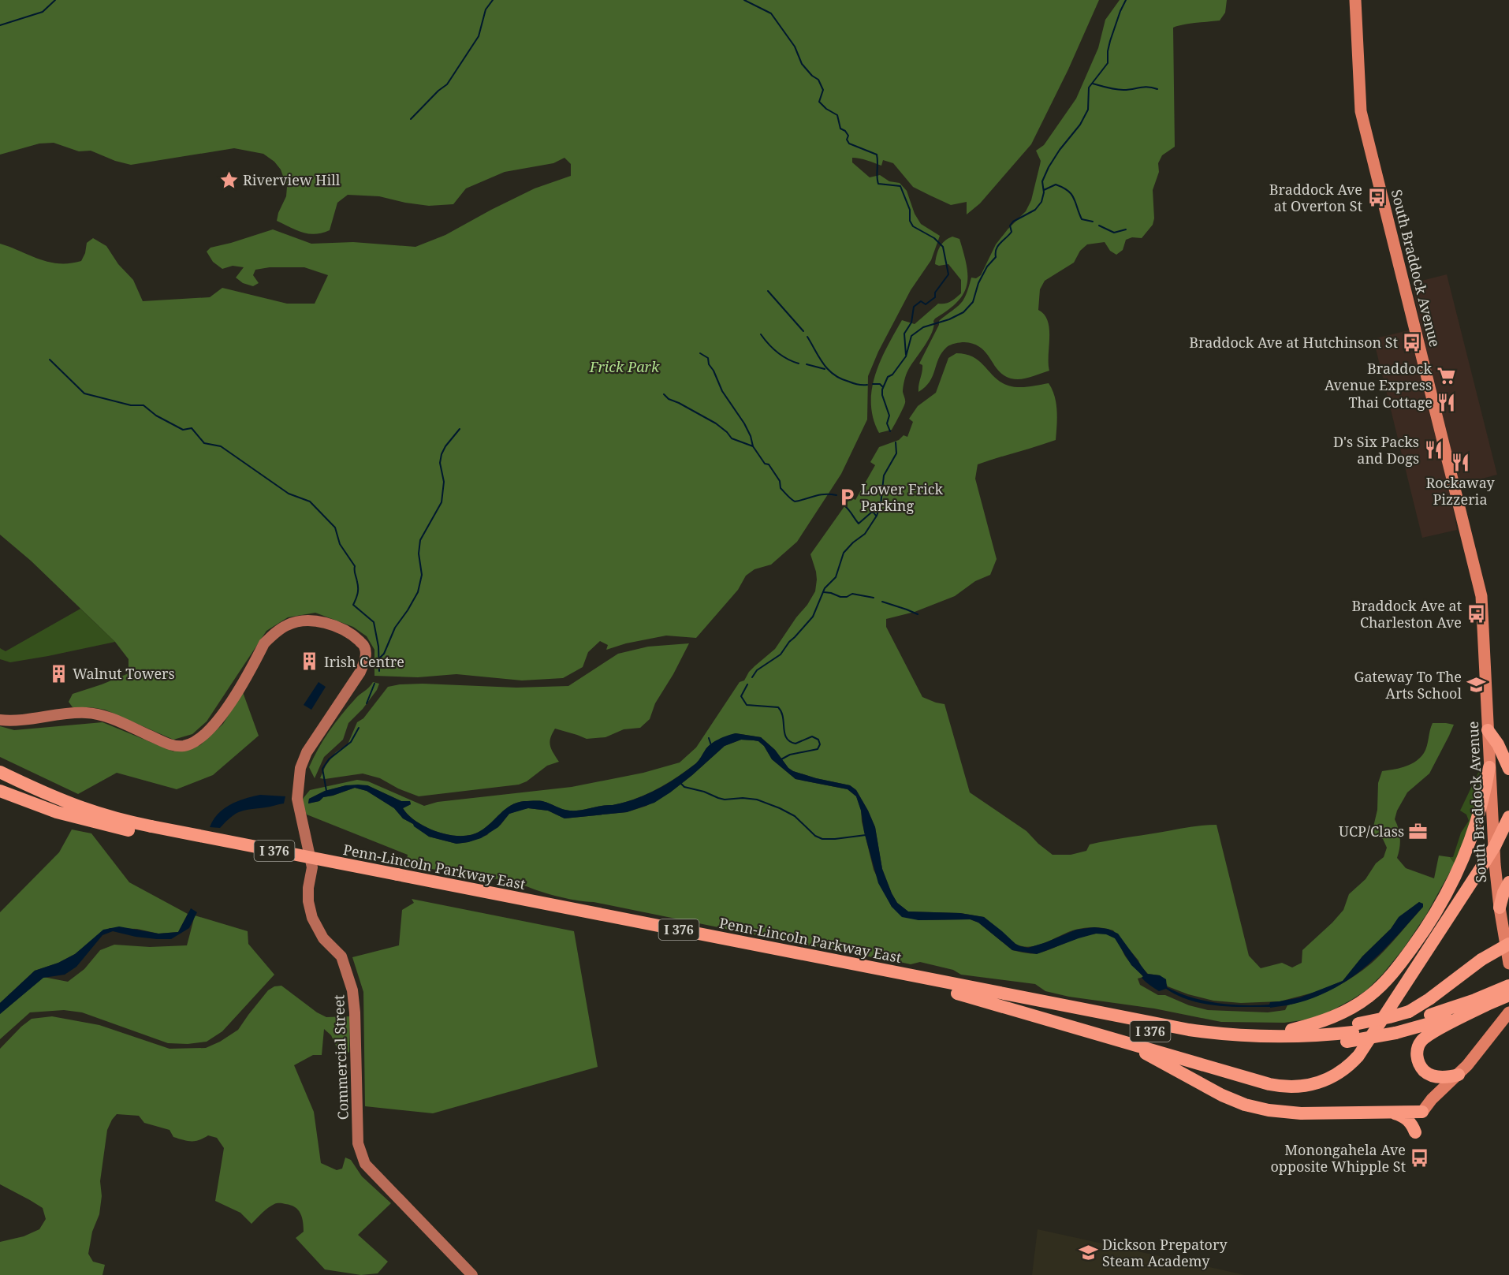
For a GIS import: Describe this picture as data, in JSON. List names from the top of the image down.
{
  "streets": {
    "highway": ["I 376", "Penn-Lincoln Parkway East"],
    "main road": ["South Braddock Avenue", "Commercial Street"]
  },
  "parks": ["Frick Park"],
  "places": {
    "place": ["Riverview Hill"],
    "bus stop": [
      "Braddock Ave at Overton St",
      "Braddock Ave at Hutchinson St",
      "Braddock Ave at Charleston Ave",
      "Monongahela Ave opposite Whipple St"
    ],
    "supermarket": ["Braddock Avenue Express"],
    "restaurant": ["Thai Cottage", "D's Six Packs and Dogs", "Rockaway Pizzeria"],
    "parking": ["Lower Frick Parking"],
    "building": ["Irish Centre", "Walnut Towers"],
    "school or university": ["Gateway To The Arts School", "Dickson Prepatory Steam Academy"],
    "office": ["UCP/Class"]
  }
}
